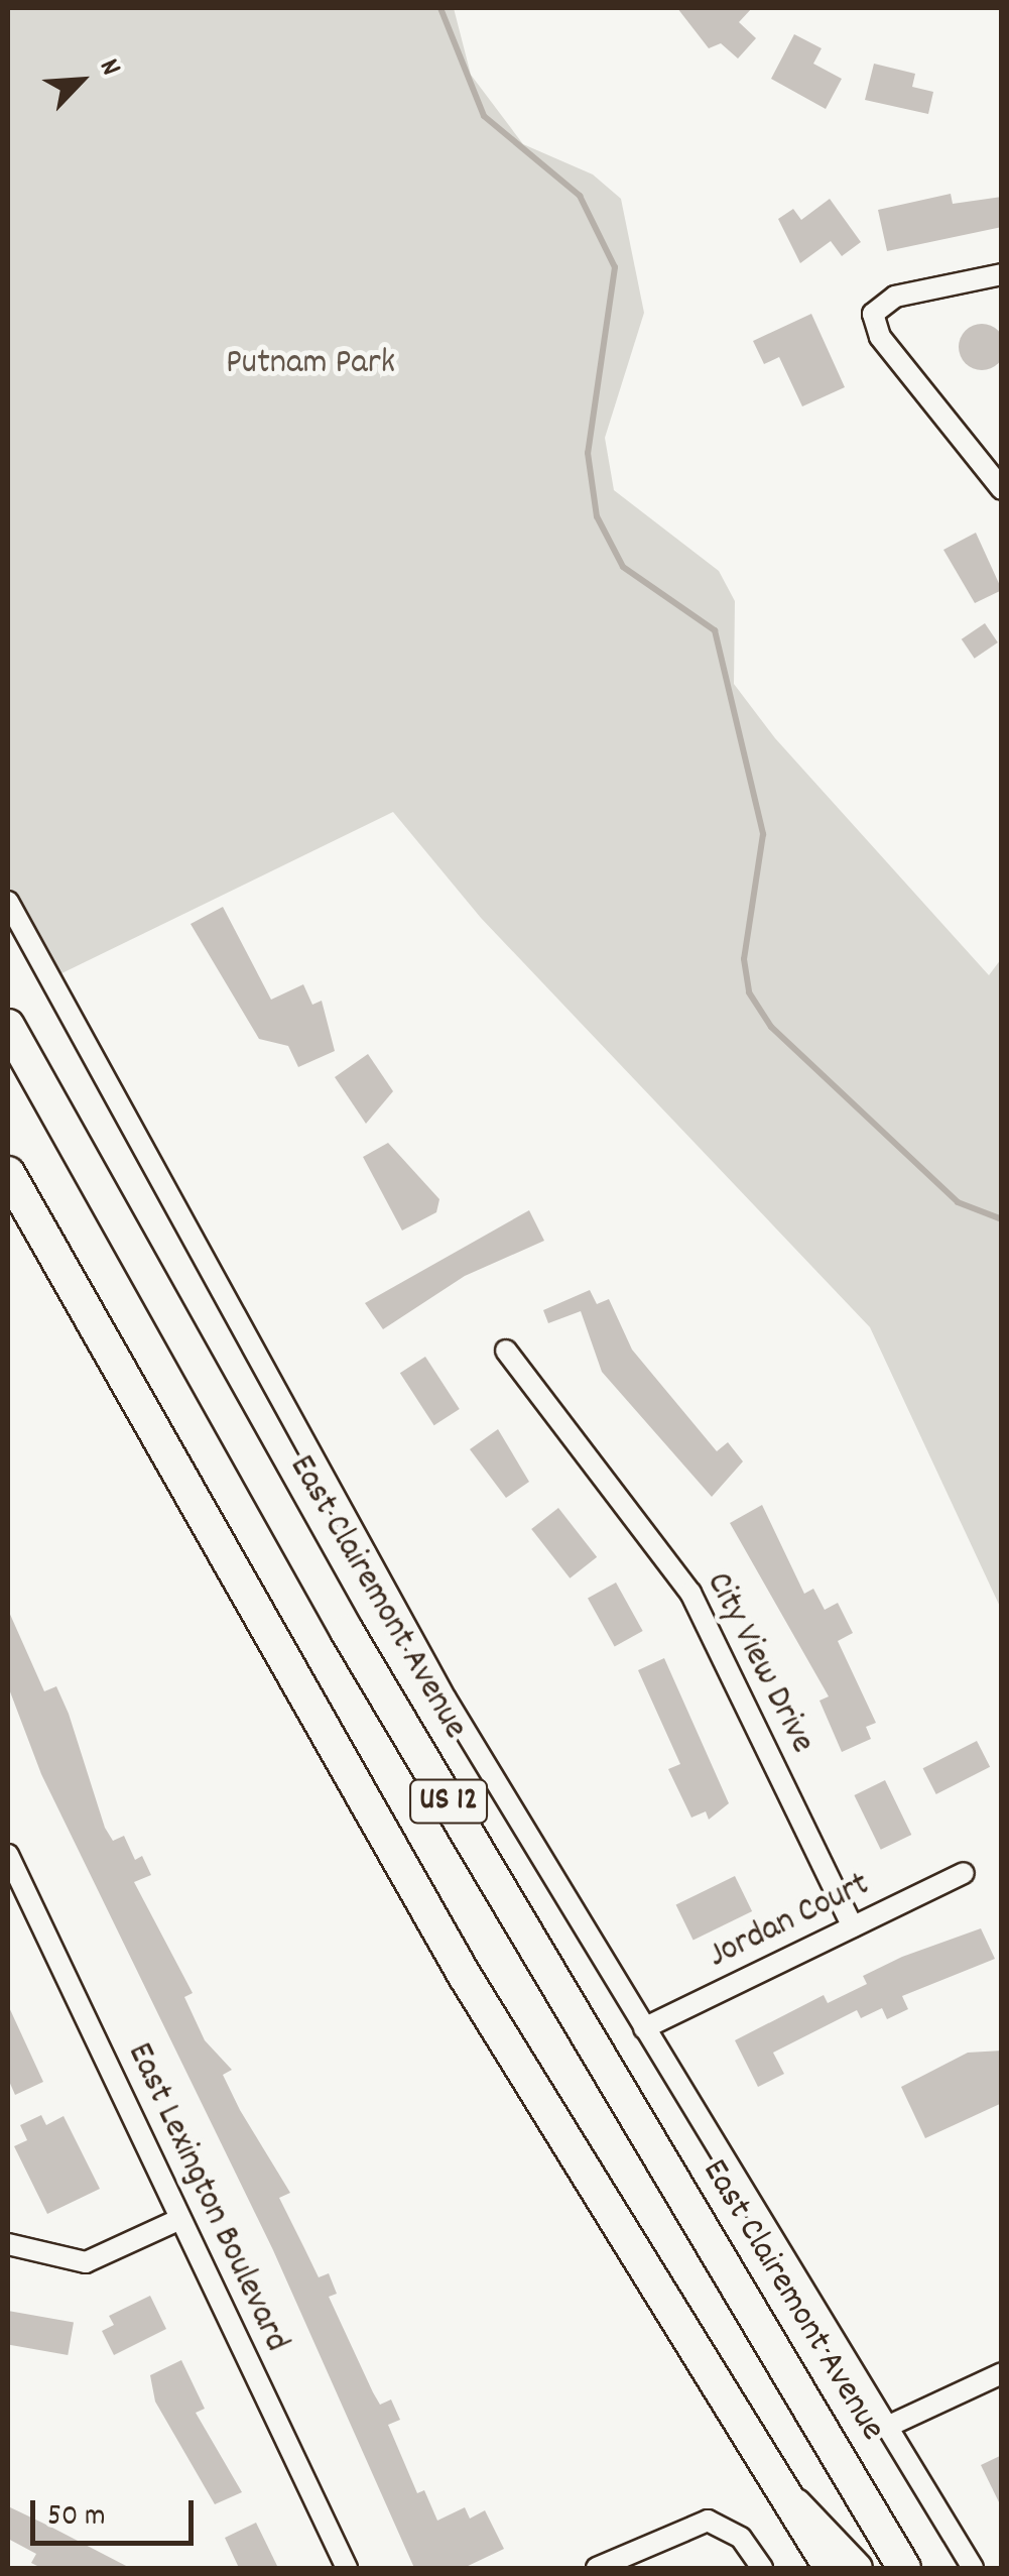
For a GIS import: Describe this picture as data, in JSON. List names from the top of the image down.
{
  "streets": {
    "main road": ["East Clairemont Avenue", "US 12"],
    "street": ["City View Drive", "Jordan Court", "East Lexington Boulevard"]
  },
  "crossings": [
    ["City View Drive", "Jordan Court"]
  ],
  "parks": ["Putnam Park"],
  "scale_bar": "50 m",
  "north": "top right"
}
